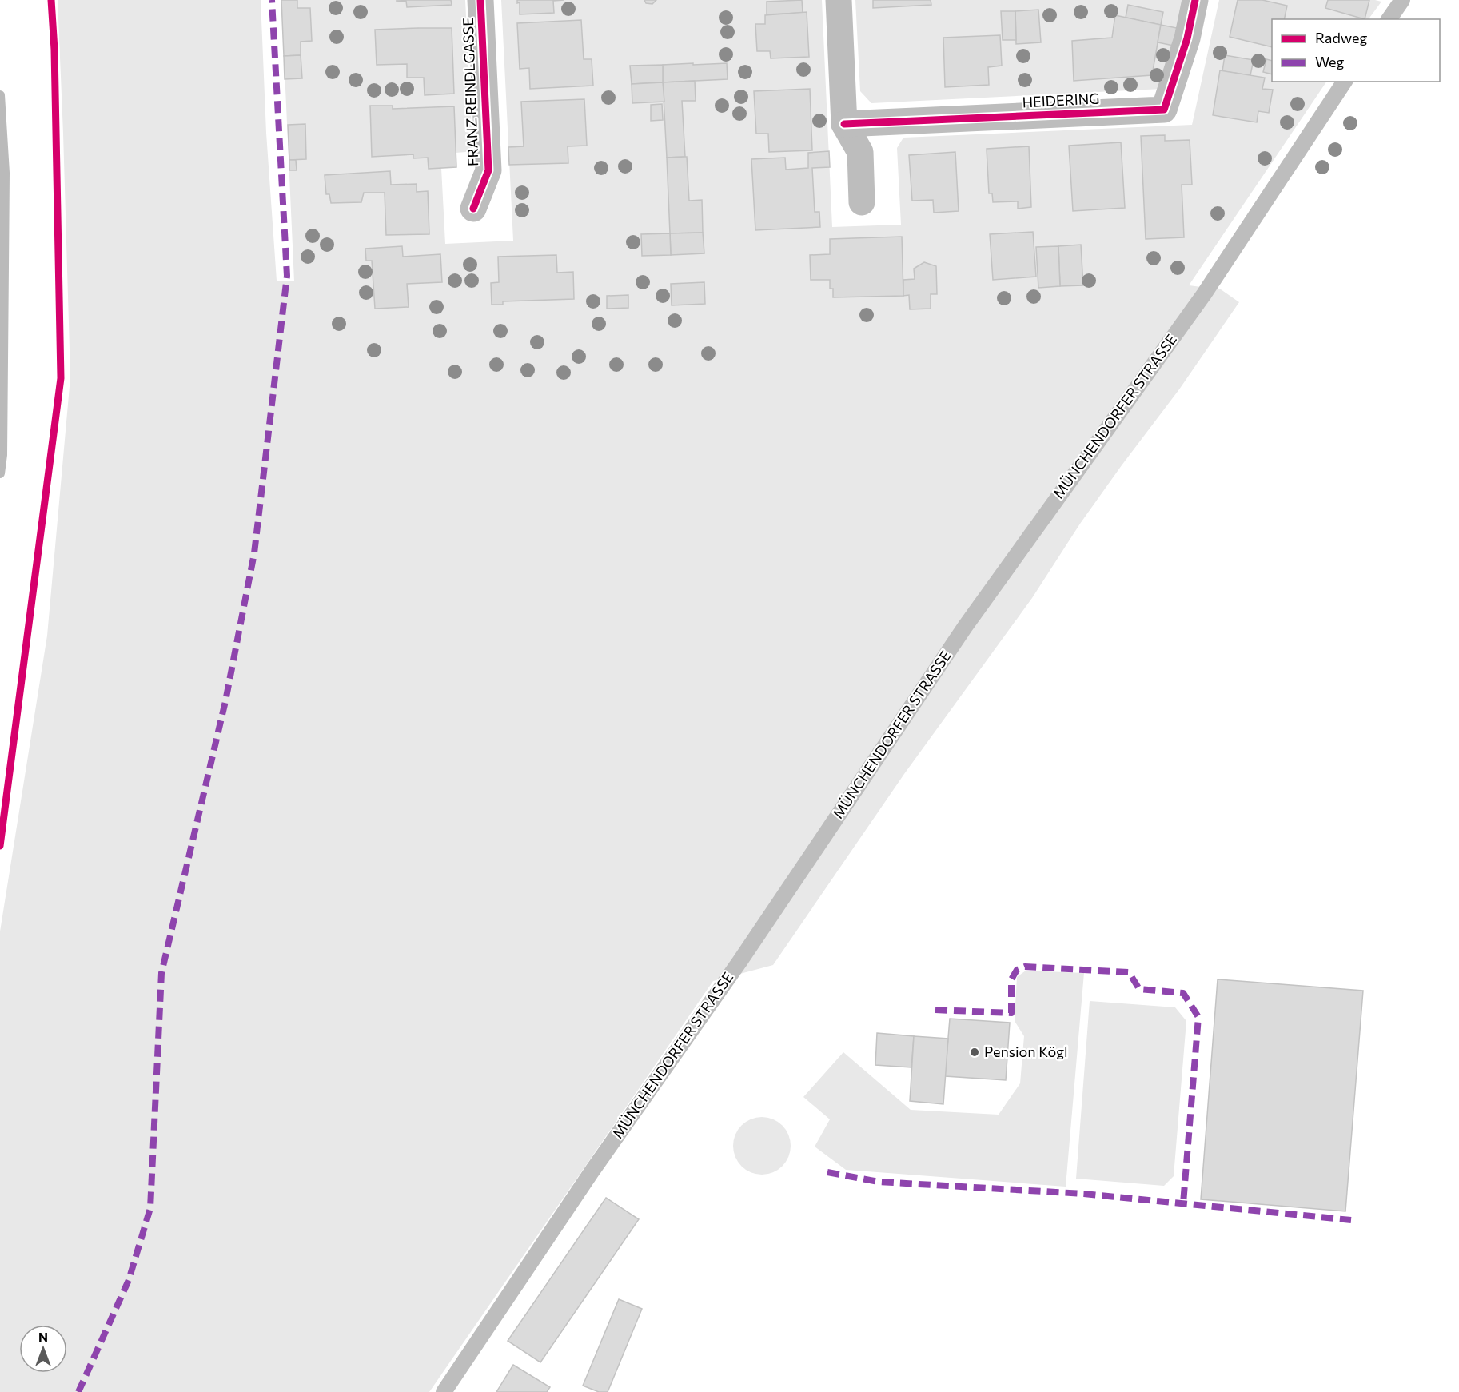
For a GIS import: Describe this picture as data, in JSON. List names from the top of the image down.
{
  "streets": {
    "street": ["FRANZ REINDLGASSE", "HEIDERING"],
    "lane": ["MÜNCHENDORFER STRASSE"]
  },
  "places": ["Pension Kögl"],
  "legend": ["Radweg", "Weg"],
  "north": "top"
}
